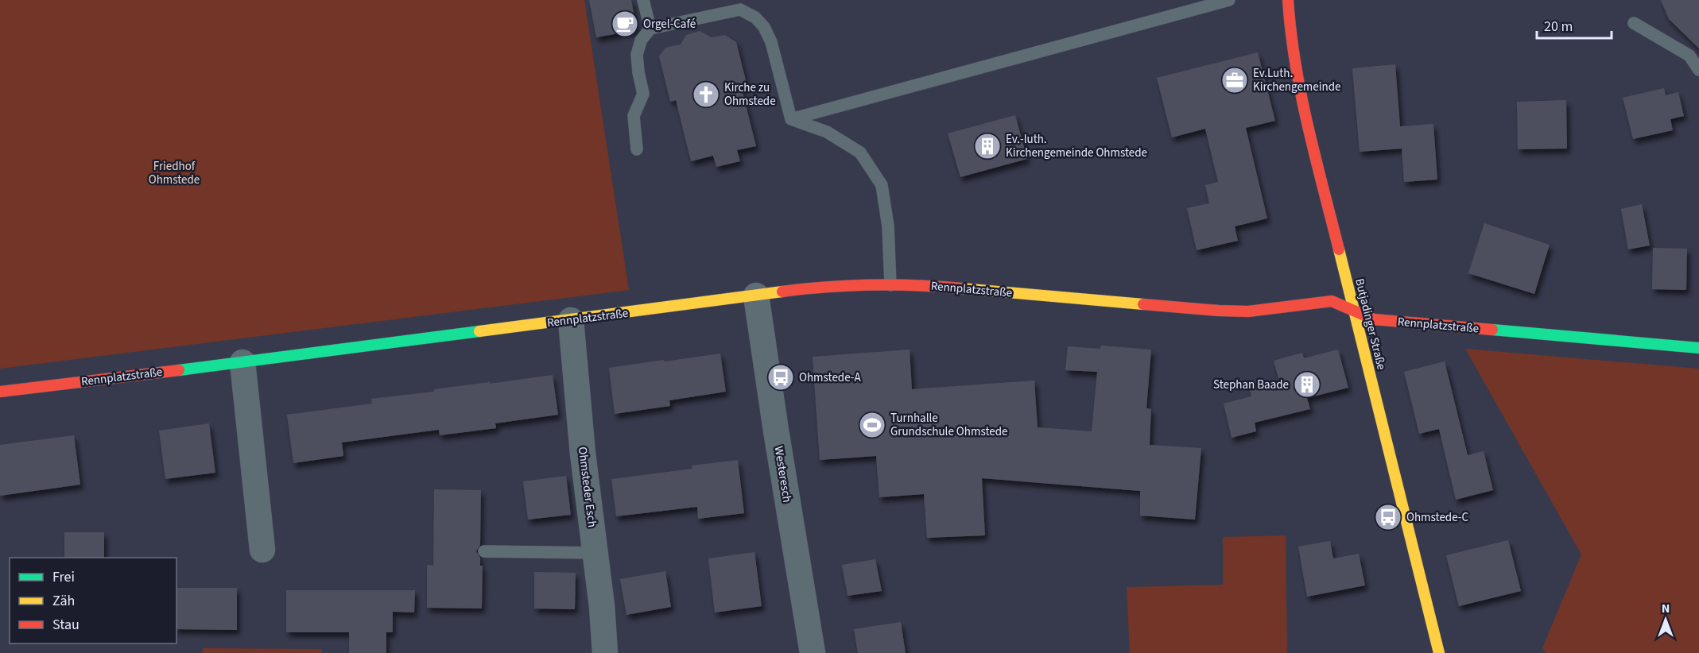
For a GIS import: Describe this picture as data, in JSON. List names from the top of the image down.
{
  "streets": {
    "street": [
      "Rennplatzstraße",
      "Butjadinger Straße",
      "Westeresch",
      "Ohmsteder Esch"
    ]
  },
  "crossings": [
    ["Rennplatzstraße", "Butjadinger Straße"],
    ["Rennplatzstraße", "Westeresch"],
    ["Rennplatzstraße", "Ohmsteder Esch"]
  ],
  "parks": ["Friedhof Ohmstede"],
  "places": {
    "cafe": ["Orgel-Café"],
    "office": ["Ev.Luth. Kirchengemeinde"],
    "church": ["Kirche zu Ohmstede"],
    "building": ["Ev.-luth. Kirchengemeinde Ohmstede", "Stephan Baade"],
    "bus stop": ["Ohmstede-A", "Ohmstede-C"],
    "sports": ["Turnhalle Grundschule Ohmstede"]
  },
  "legend": ["Frei", "Zäh", "Stau"],
  "scale_bar": "20 m",
  "north": "top"
}
